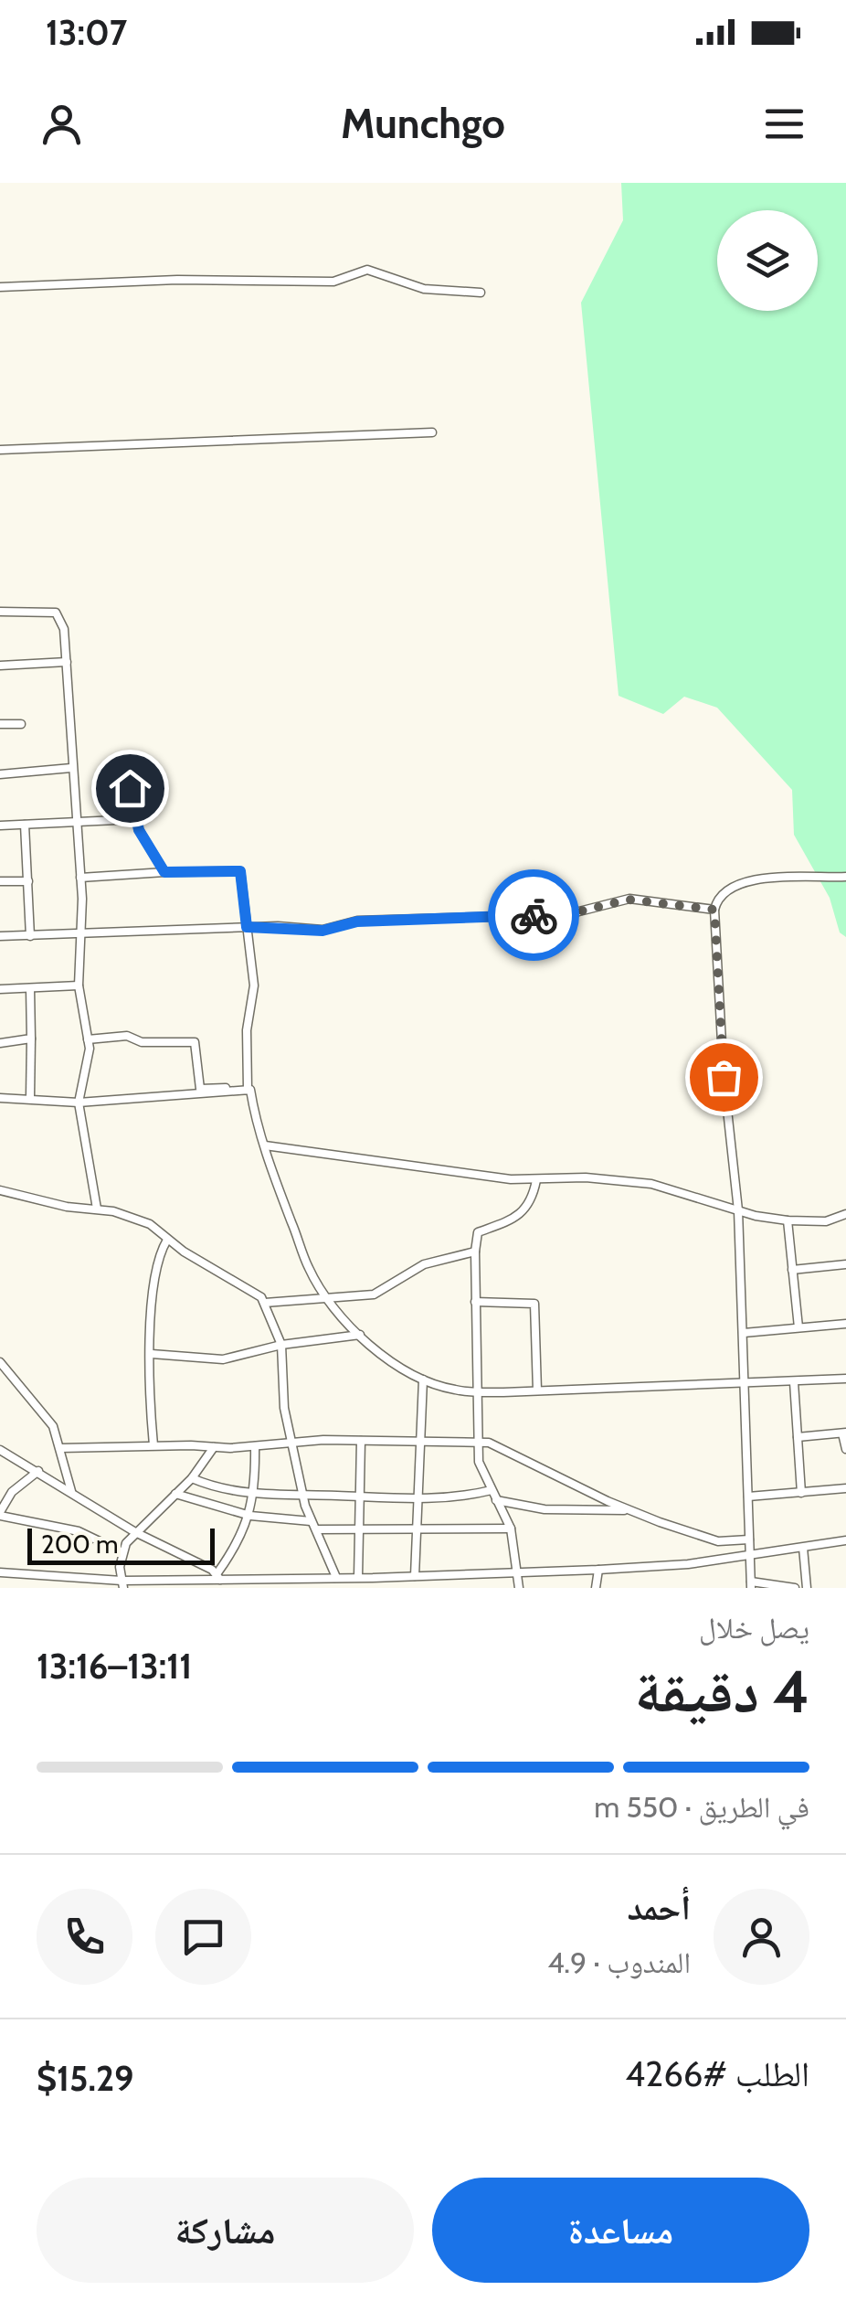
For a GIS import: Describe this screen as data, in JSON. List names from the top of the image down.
{
  "scale_bar": "200 m",
  "page": {
    "status": "13:07",
    "header": "Munchgo",
    "scale": "200 m",
    "heading": ["4 دقيقة", "يصل خلال", "13:11–13:16"],
    "panel": [
      "أحمد",
      "المندوب · 4.9",
      "الطلب #4266",
      "$15.29"
    ],
    "bar": "في الطريق · 550 m",
    "buttons": ["مساعدة", "مشاركة"]
  }
}
